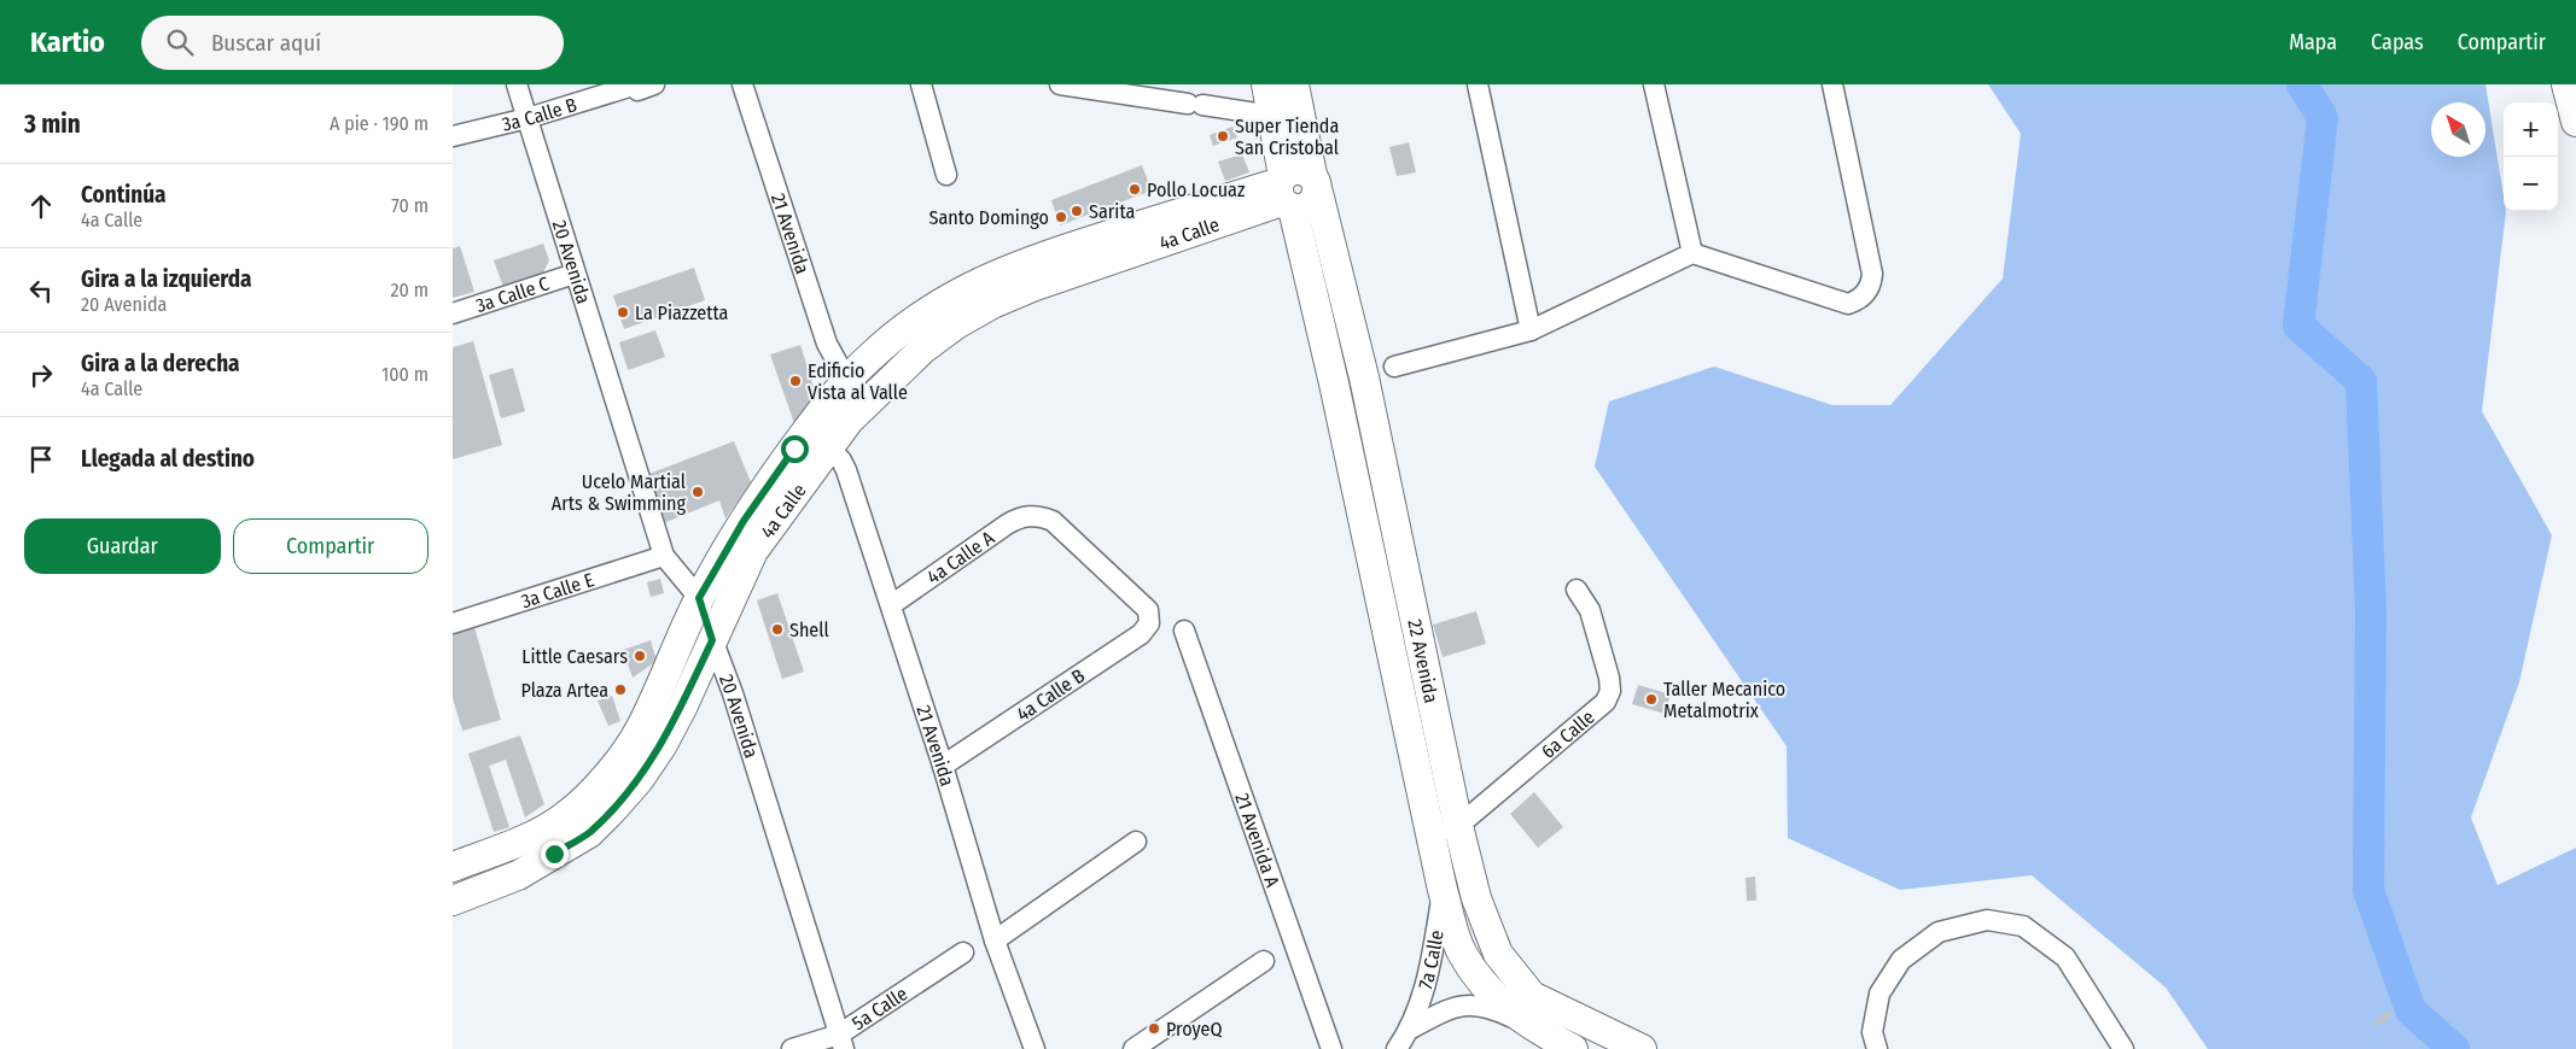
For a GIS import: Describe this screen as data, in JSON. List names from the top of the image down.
{
  "streets": {
    "main road": ["4a Calle", "22 Avenida"],
    "street": [
      "3a Calle B",
      "21 Avenida",
      "20 Avenida",
      "3a Calle C",
      "4a Calle A",
      "3a Calle E",
      "4a Calle B",
      "6a Calle",
      "21 Avenida A",
      "7a Calle",
      "5a Calle"
    ]
  },
  "crossings": [
    ["3a Calle B", "20 Avenida"],
    ["4a Calle", "21 Avenida"],
    ["4a Calle", "20 Avenida"],
    ["4a Calle", "22 Avenida"],
    ["21 Avenida", "4a Calle A"],
    ["21 Avenida", "4a Calle B"],
    ["20 Avenida", "3a Calle C"],
    ["20 Avenida", "3a Calle E"],
    ["20 Avenida", "5a Calle"],
    ["4a Calle A", "4a Calle B"],
    ["22 Avenida", "6a Calle"],
    ["22 Avenida", "7a Calle"]
  ],
  "places": [
    "Super Tienda San Cristobal",
    "Pollo Locuaz",
    "Sarita",
    "Santo Domingo",
    "La Piazzetta",
    "Edificio Vista al Valle",
    "Ucelo Martial Arts & Swimming",
    "Shell",
    "Little Caesars",
    "Plaza Artea",
    "Taller Mecanico Metalmotrix",
    "ProyeQ"
  ],
  "north": "top left",
  "page": {
    "header": "Kartio",
    "search": "Buscar aquí",
    "nav": ["Mapa", "Capas", "Compartir"],
    "heading": ["3 min", "A pie · 190 m"],
    "map_buttons": ["+", "−"],
    "list": [
      ["Continúa", "4a Calle", "70 m"],
      ["Gira a la izquierda", "20 Avenida", "20 m"],
      ["Gira a la derecha", "4a Calle", "100 m"],
      "Llegada al destino"
    ],
    "buttons": ["Guardar", "Compartir"]
  }
}
